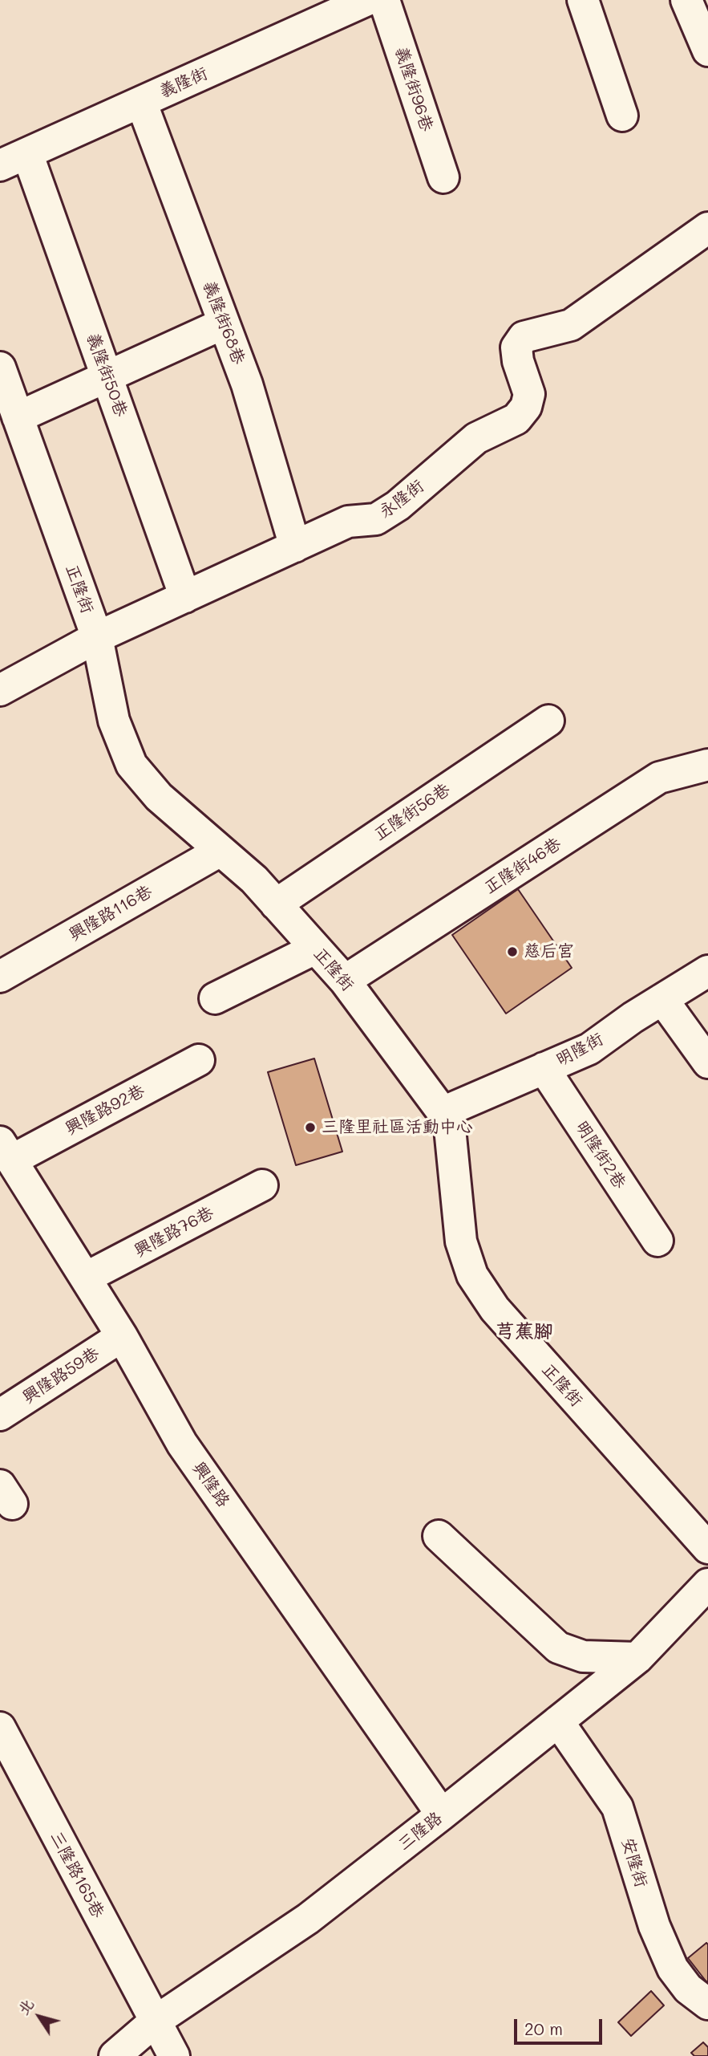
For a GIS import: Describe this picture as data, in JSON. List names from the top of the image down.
{
  "streets": {
    "street": [
      "義隆街",
      "義隆街96巷",
      "義隆街68巷",
      "義隆街50巷",
      "永隆街",
      "正隆街",
      "正隆街56巷",
      "正隆街46巷",
      "興隆路116巷",
      "明隆街",
      "興隆路92巷",
      "明隆街2巷",
      "興隆路76巷",
      "興隆路59巷",
      "興隆路",
      "三隆路",
      "安隆街",
      "三隆路165巷"
    ]
  },
  "crossings": [
    ["義隆街", "義隆街68巷"],
    ["義隆街", "義隆街50巷"],
    ["義隆街68巷", "永隆街"],
    ["義隆街50巷", "永隆街"],
    ["永隆街", "正隆街"],
    ["正隆街", "正隆街56巷"],
    ["正隆街", "正隆街46巷"],
    ["正隆街", "興隆路116巷"],
    ["正隆街", "明隆街"],
    ["明隆街", "明隆街2巷"],
    ["興隆路92巷", "興隆路"],
    ["興隆路76巷", "興隆路"],
    ["興隆路59巷", "興隆路"],
    ["興隆路", "三隆路"],
    ["三隆路", "安隆街"],
    ["三隆路", "三隆路165巷"]
  ],
  "districts": ["芎蕉腳"],
  "places": ["慈后宮", "三隆里社區活動中心"],
  "scale_bar": "20 m",
  "north": "top left"
}
